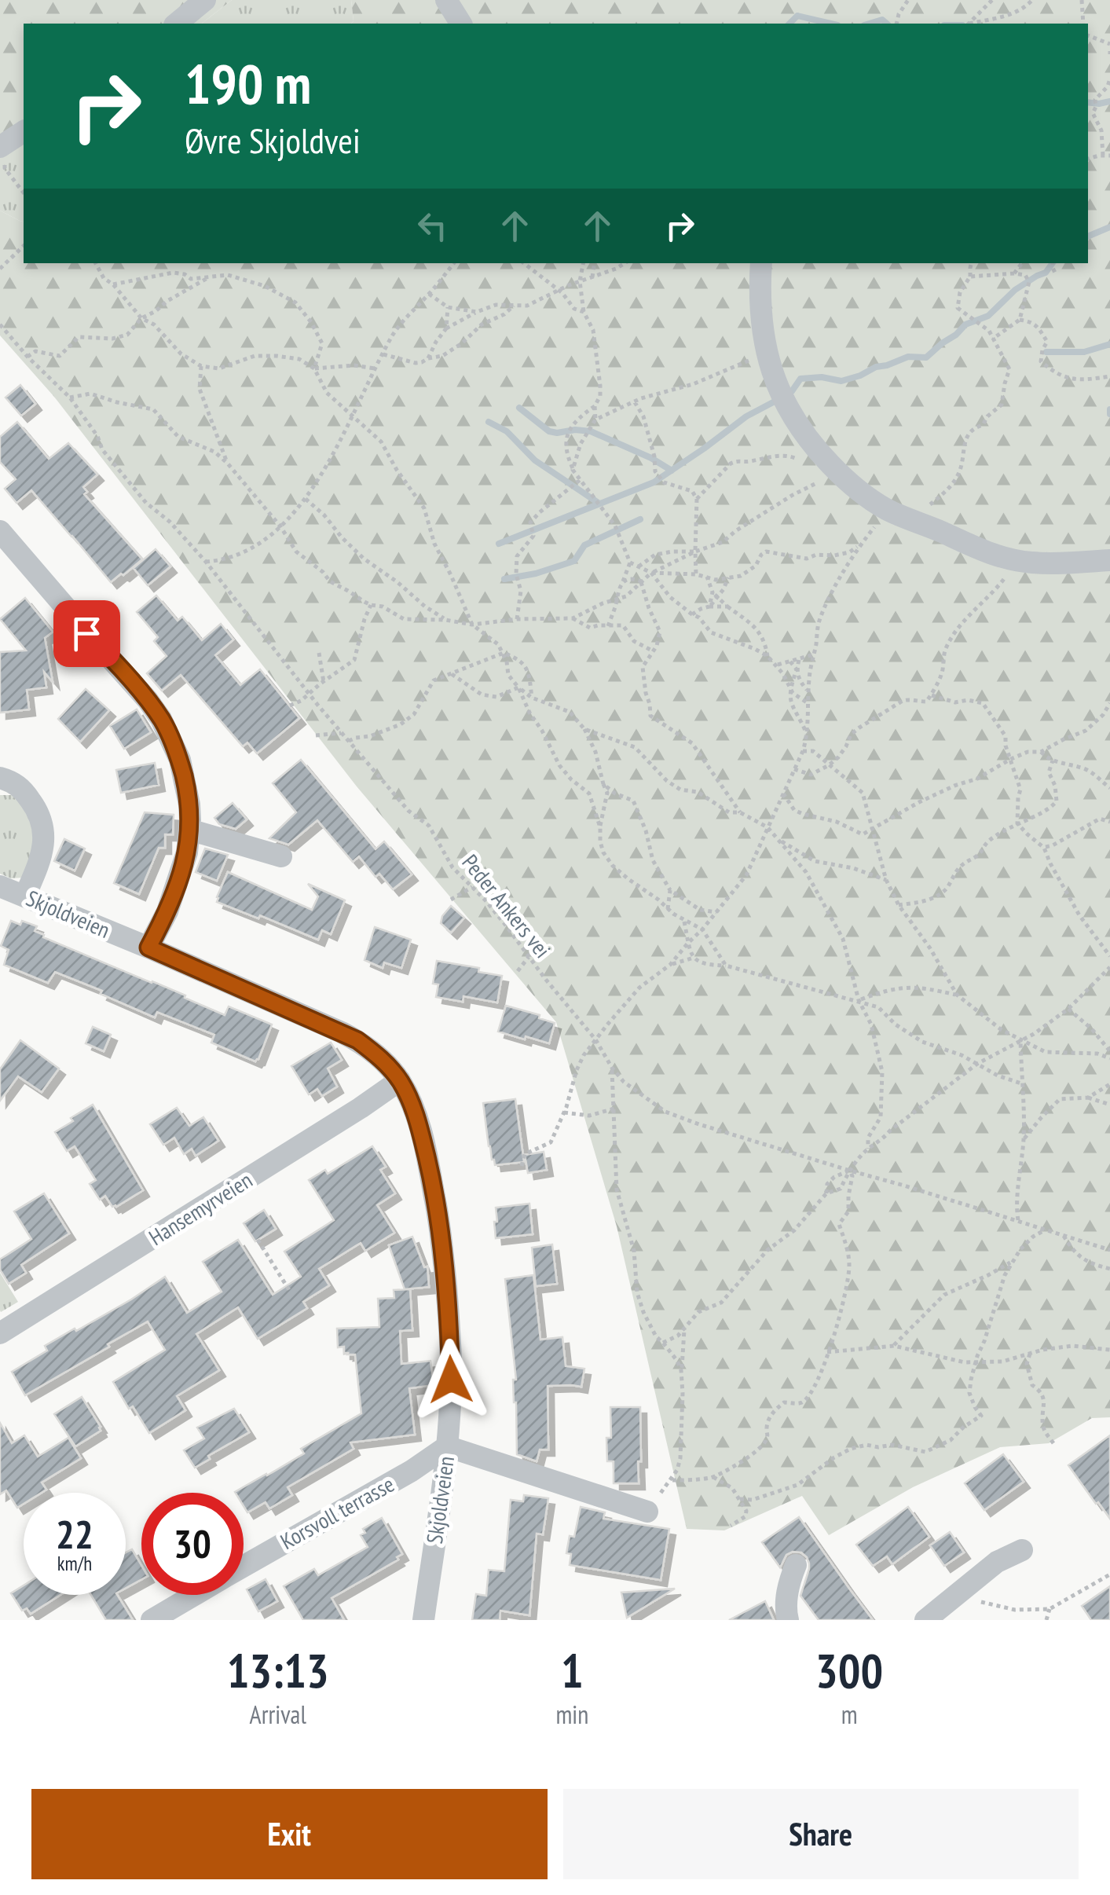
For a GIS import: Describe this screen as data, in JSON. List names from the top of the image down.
{
  "streets": {
    "street": ["Skjoldveien", "Hansemyrveien", "Korsvoll terrasse"],
    "path": ["Peder Ankers vei"]
  },
  "crossings": [
    ["Skjoldveien", "Hansemyrveien"],
    ["Skjoldveien", "Korsvoll terrasse"]
  ],
  "page": {
    "turn": ["190 m", "Øvre Skjoldvei"],
    "speed": "22 km/h",
    "limit": "30",
    "eta": [
      "13:13",
      "Arrival",
      "1",
      "min",
      "300",
      "m"
    ],
    "buttons": ["Exit", "Share"]
  }
}
